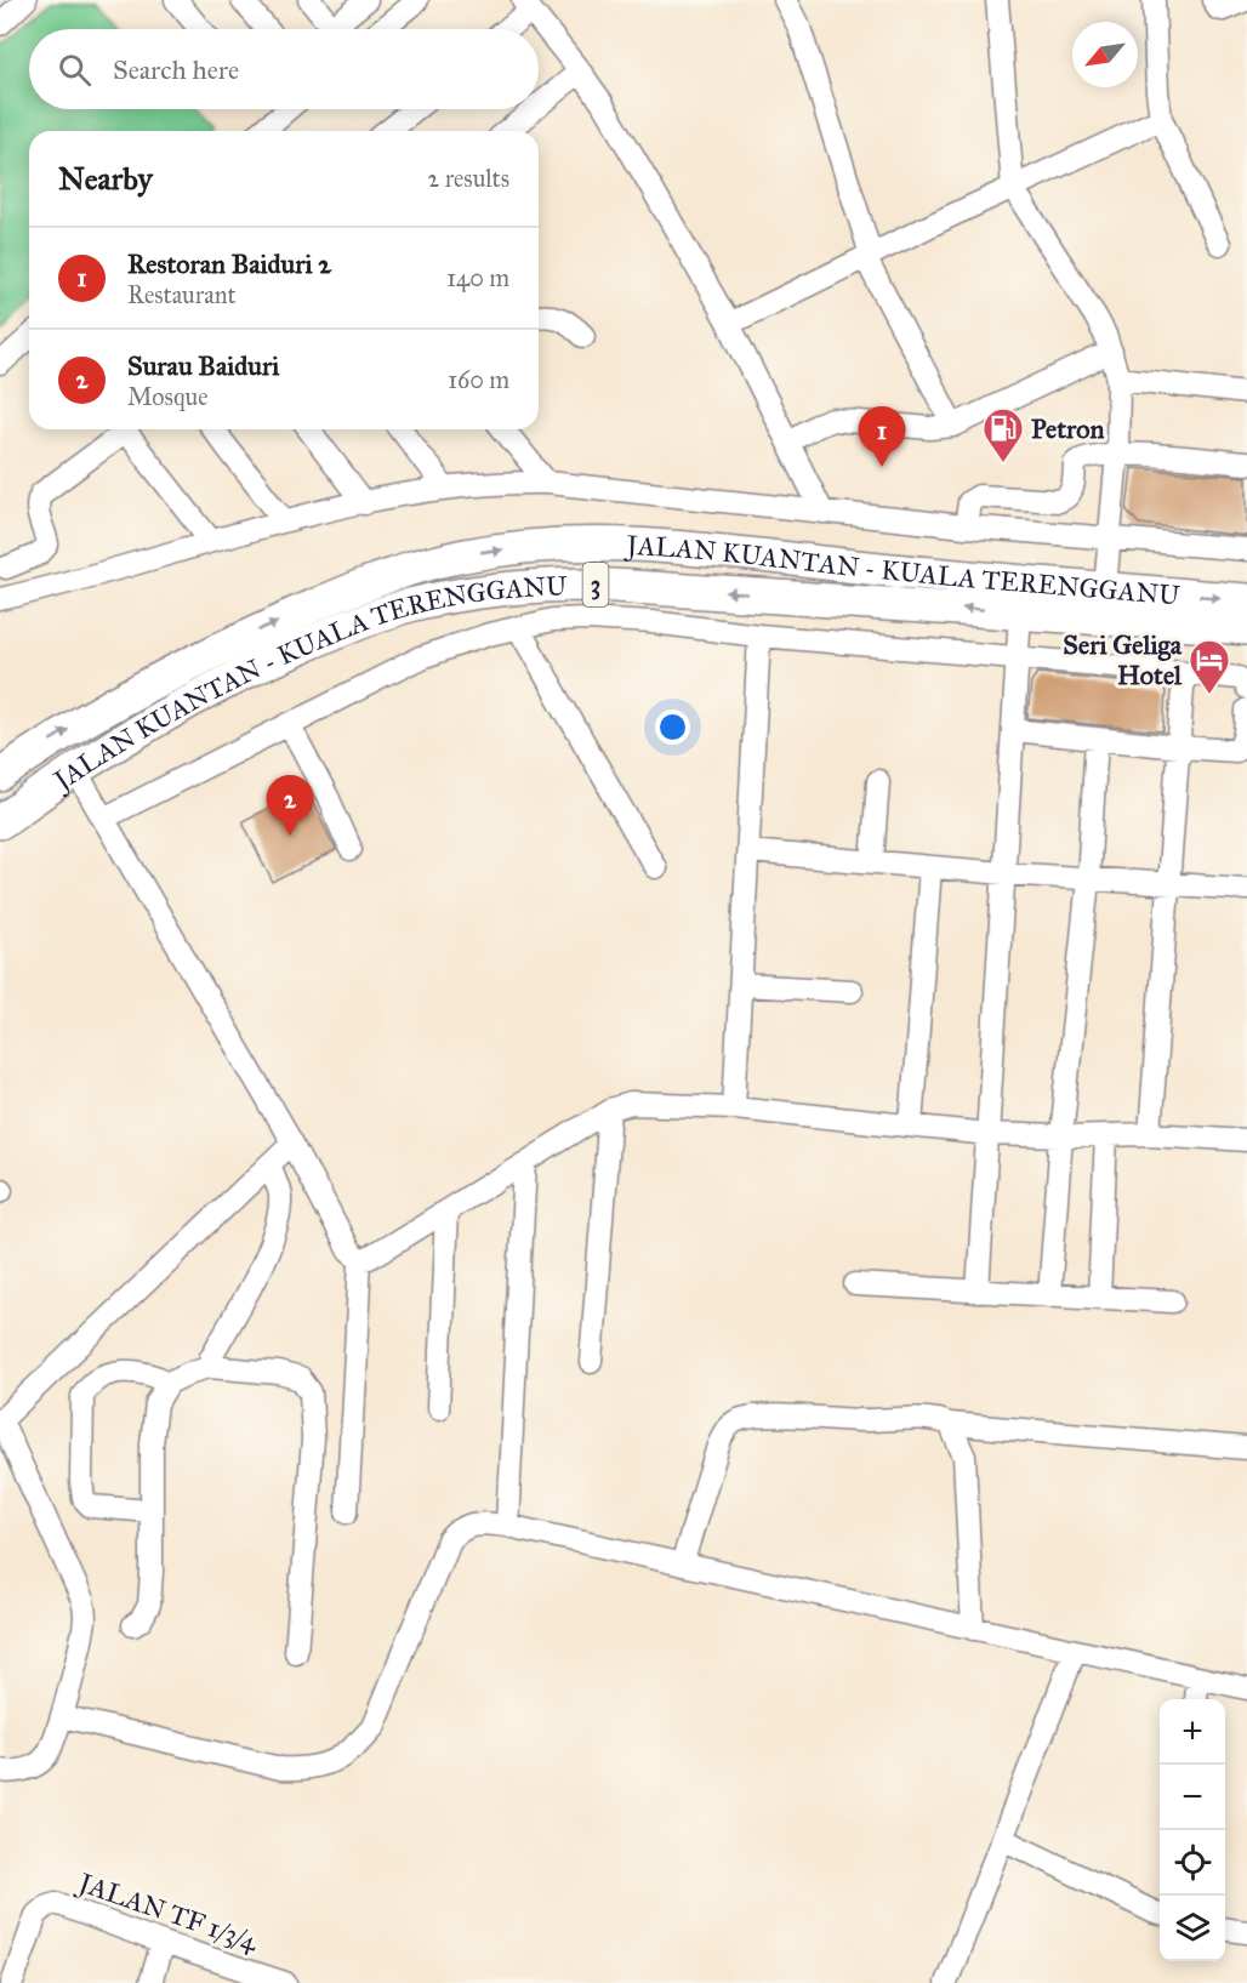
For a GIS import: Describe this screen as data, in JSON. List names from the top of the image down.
{
  "streets": {
    "highway": ["JALAN KUANTAN - KUALA TERENGGANU", "3"],
    "street": ["JALAN TF 1/3/4"]
  },
  "places": {
    "fuel station": ["Petron"],
    "hotel": ["Seri Geliga Hotel"]
  },
  "north": "bottom left",
  "page": {
    "search": "Search here",
    "heading": ["Nearby", "2 results"],
    "list": [
      {
        "mark": "1",
        "name": "Restoran Baiduri 2",
        "note": "Restaurant",
        "value": "140 m"
      },
      {
        "mark": "2",
        "name": "Surau Baiduri",
        "note": "Mosque",
        "value": "160 m"
      }
    ],
    "pins": ["1", "2"],
    "map_buttons": ["+", "−"]
  }
}
